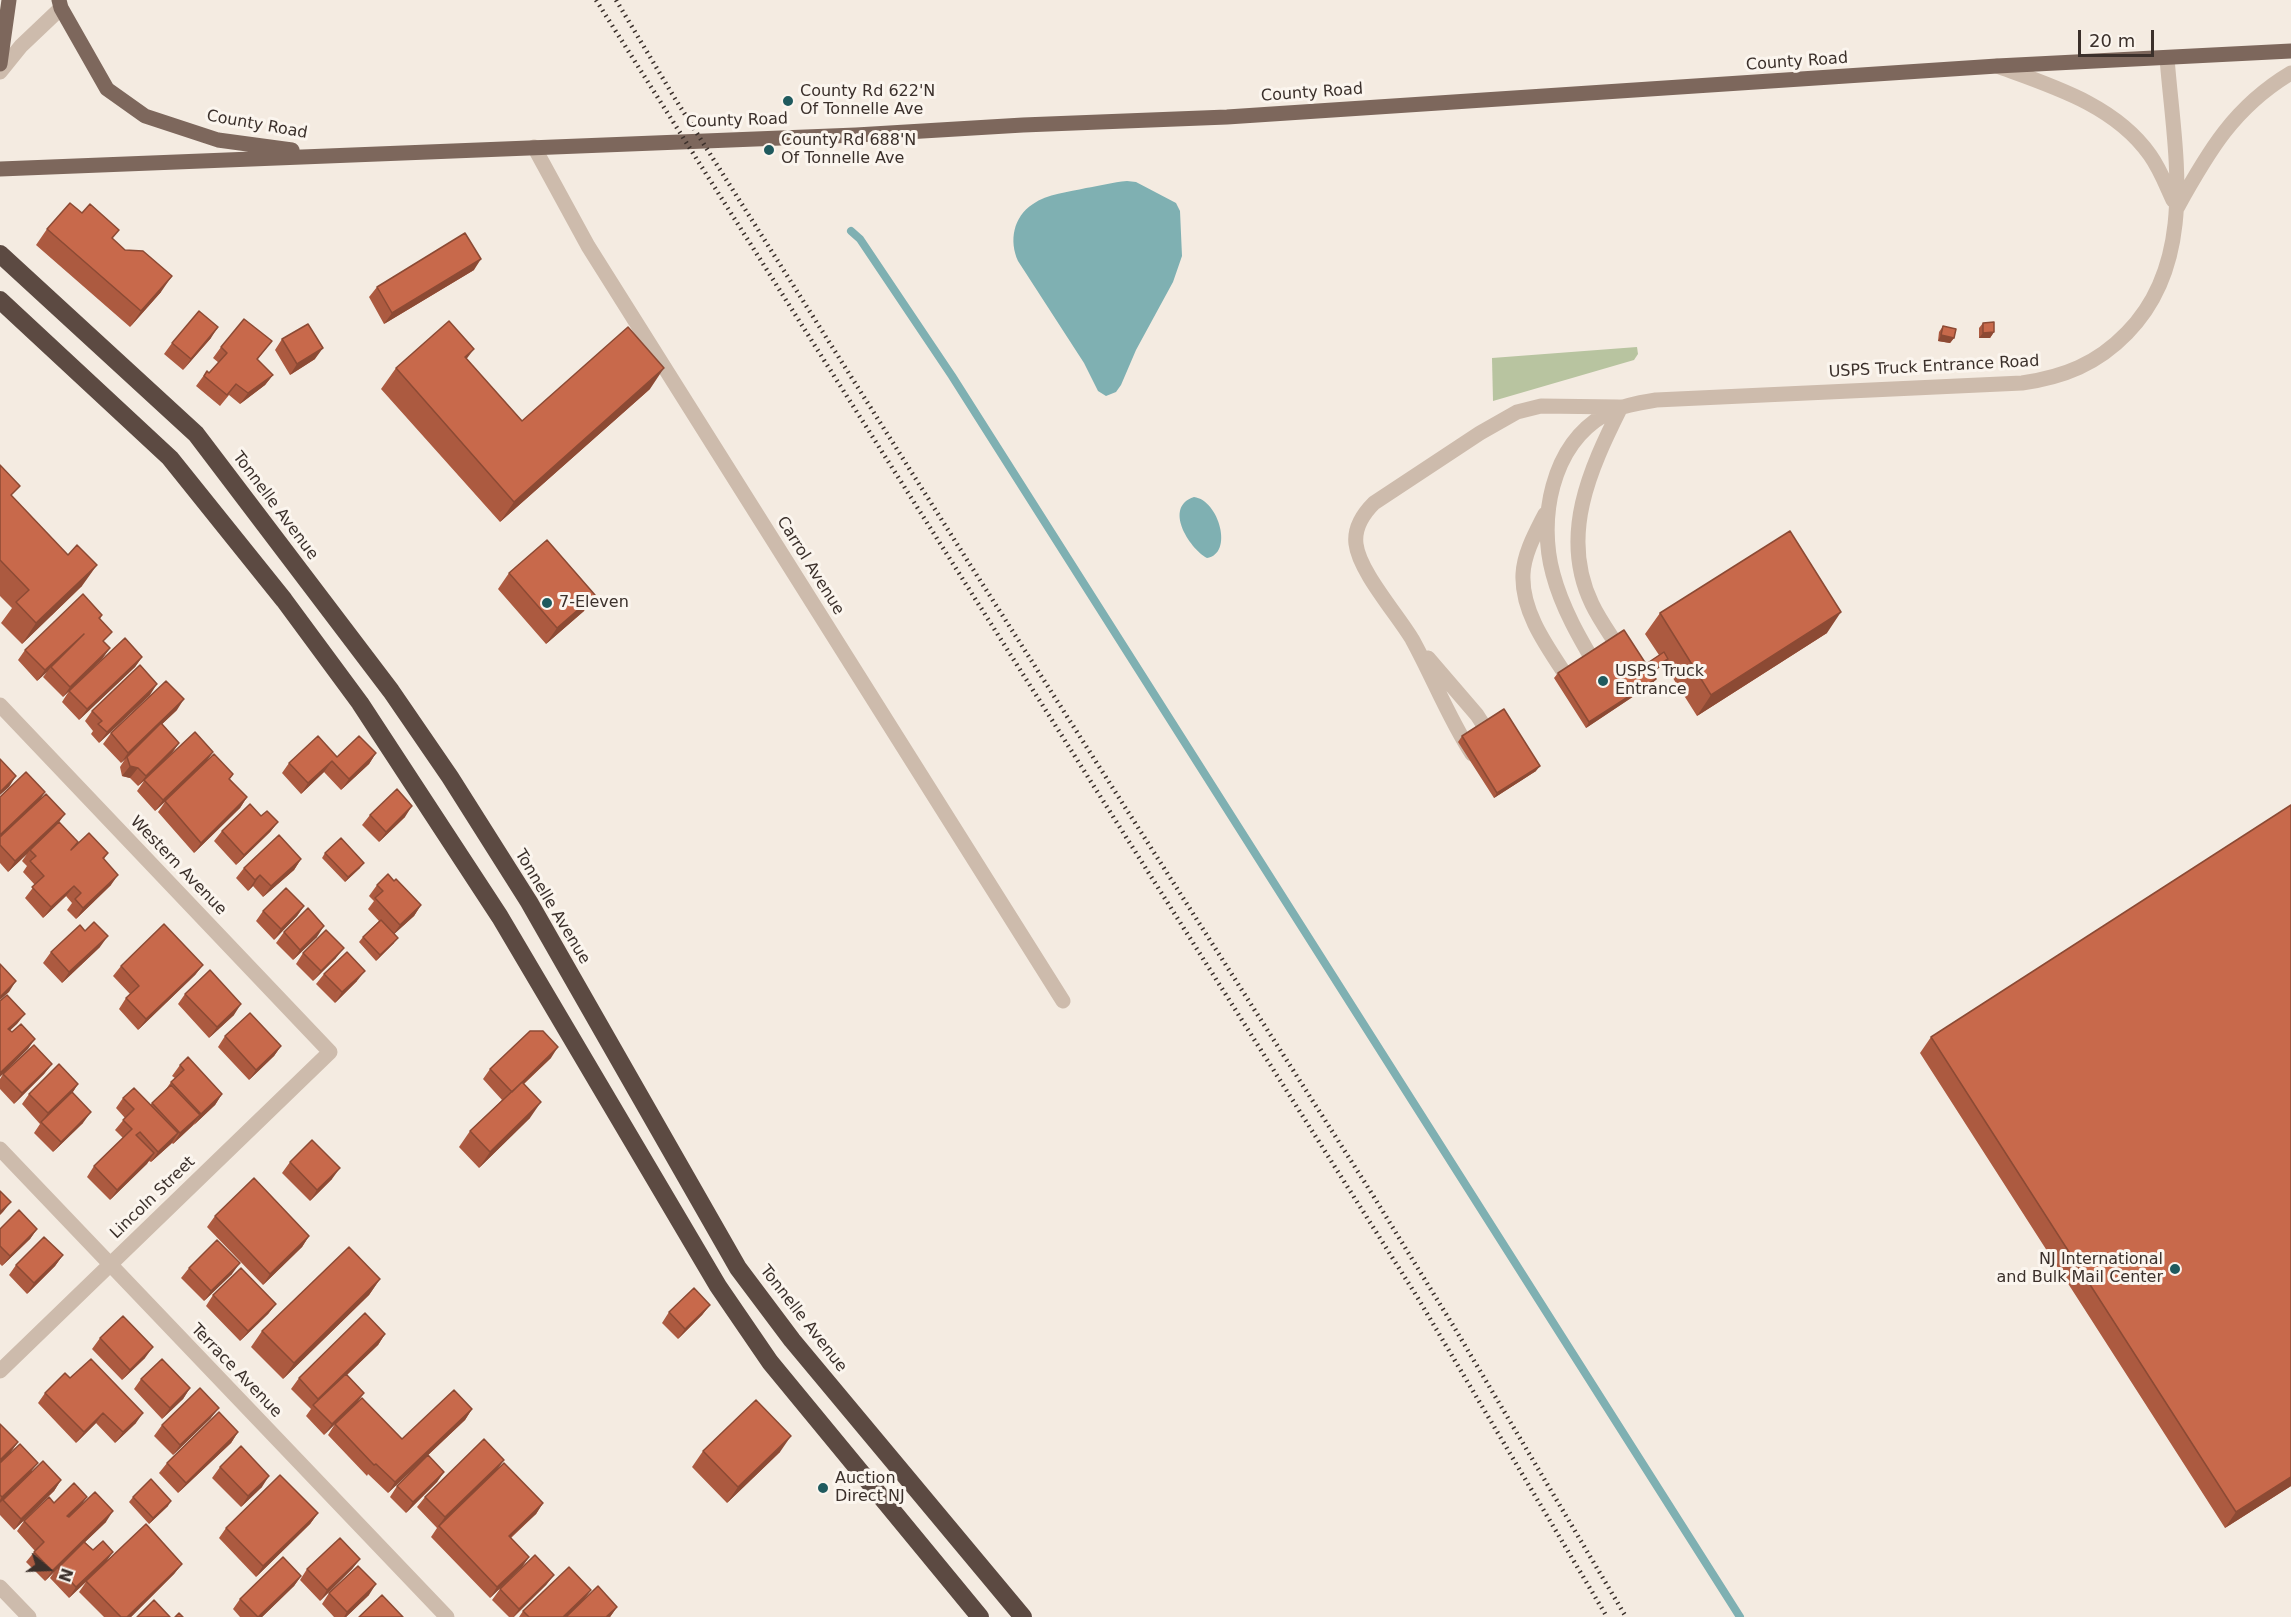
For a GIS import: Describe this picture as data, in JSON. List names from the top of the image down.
{
  "streets": {
    "highway": ["Tonnelle Avenue"],
    "main road": ["County Road"],
    "street": [
      "USPS Truck Entrance Road",
      "Carrol Avenue",
      "Western Avenue",
      "Lincoln Street",
      "Terrace Avenue"
    ]
  },
  "crossings": [
    ["County Road", "USPS Truck Entrance Road"],
    ["County Road", "Carrol Avenue"],
    ["Western Avenue", "Lincoln Street"],
    ["Lincoln Street", "Terrace Avenue"]
  ],
  "places": [
    "County Rd 622'N Of Tonnelle Ave",
    "County Rd 688'N Of Tonnelle Ave",
    "7-Eleven",
    "USPS Truck Entrance",
    "NJ International and Bulk Mail Center",
    "Auction Direct NJ"
  ],
  "scale_bar": "20 m",
  "north": "right"
}
